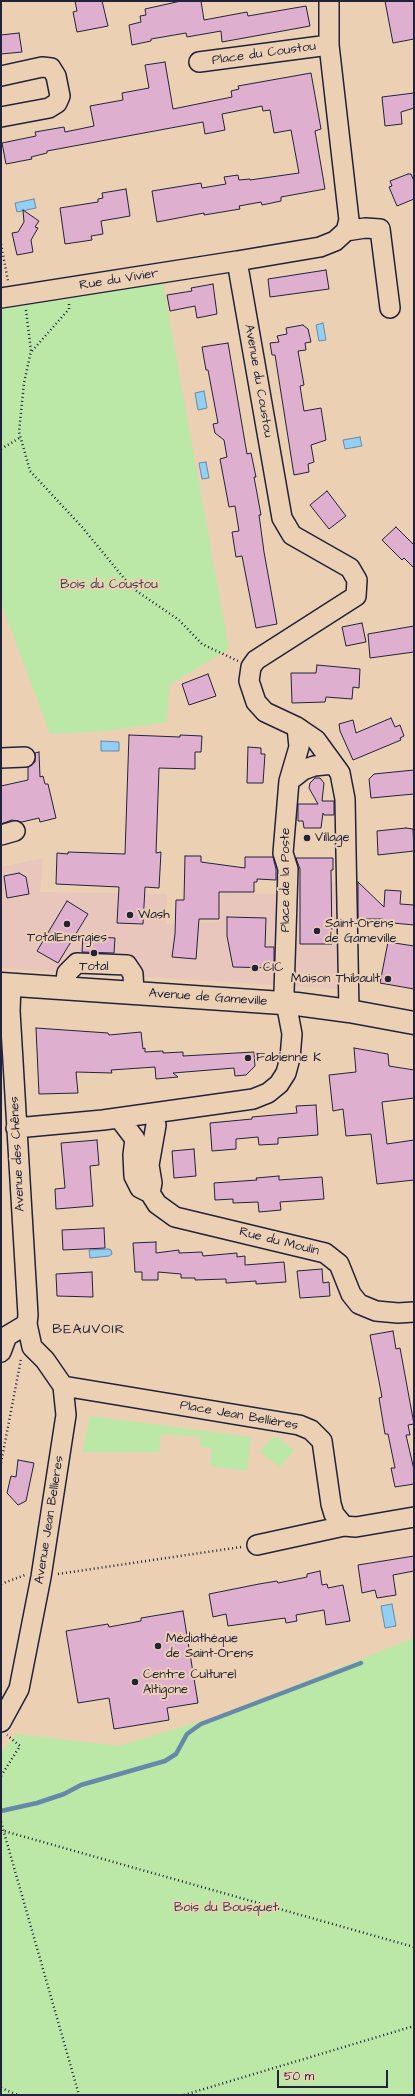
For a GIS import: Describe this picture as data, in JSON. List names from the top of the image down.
{
  "streets": {
    "main road": ["Avenue de Gameville"],
    "street": [
      "Place du Coustou",
      "Rue du Vivier",
      "Avenue du Coustou",
      "Place de la Poste",
      "Avenue des Chênes",
      "Rue du Moulin",
      "Place Jean Bellières",
      "Avenue Jean Bellieres"
    ]
  },
  "crossings": [
    ["Rue du Vivier", "Avenue du Coustou"],
    ["Place de la Poste", "Avenue de Gameville"],
    ["Avenue de Gameville", "Avenue des Chênes"],
    ["Avenue des Chênes", "Avenue Jean Bellieres"],
    ["Place Jean Bellières", "Avenue Jean Bellieres"]
  ],
  "districts": ["BEAUVOIR"],
  "parks": ["Bois du Coustou", "Bois du Bousquet"],
  "places": [
    "Village",
    "Wash",
    "TotalEnergies",
    "Saint-Orens de Gameville",
    "Total",
    "CIC",
    "Maison Thibault",
    "Fabienne K",
    "Médiathèque de Saint-Orens",
    "Centre Culturel Altigone"
  ],
  "scale_bar": "50 m"
}
